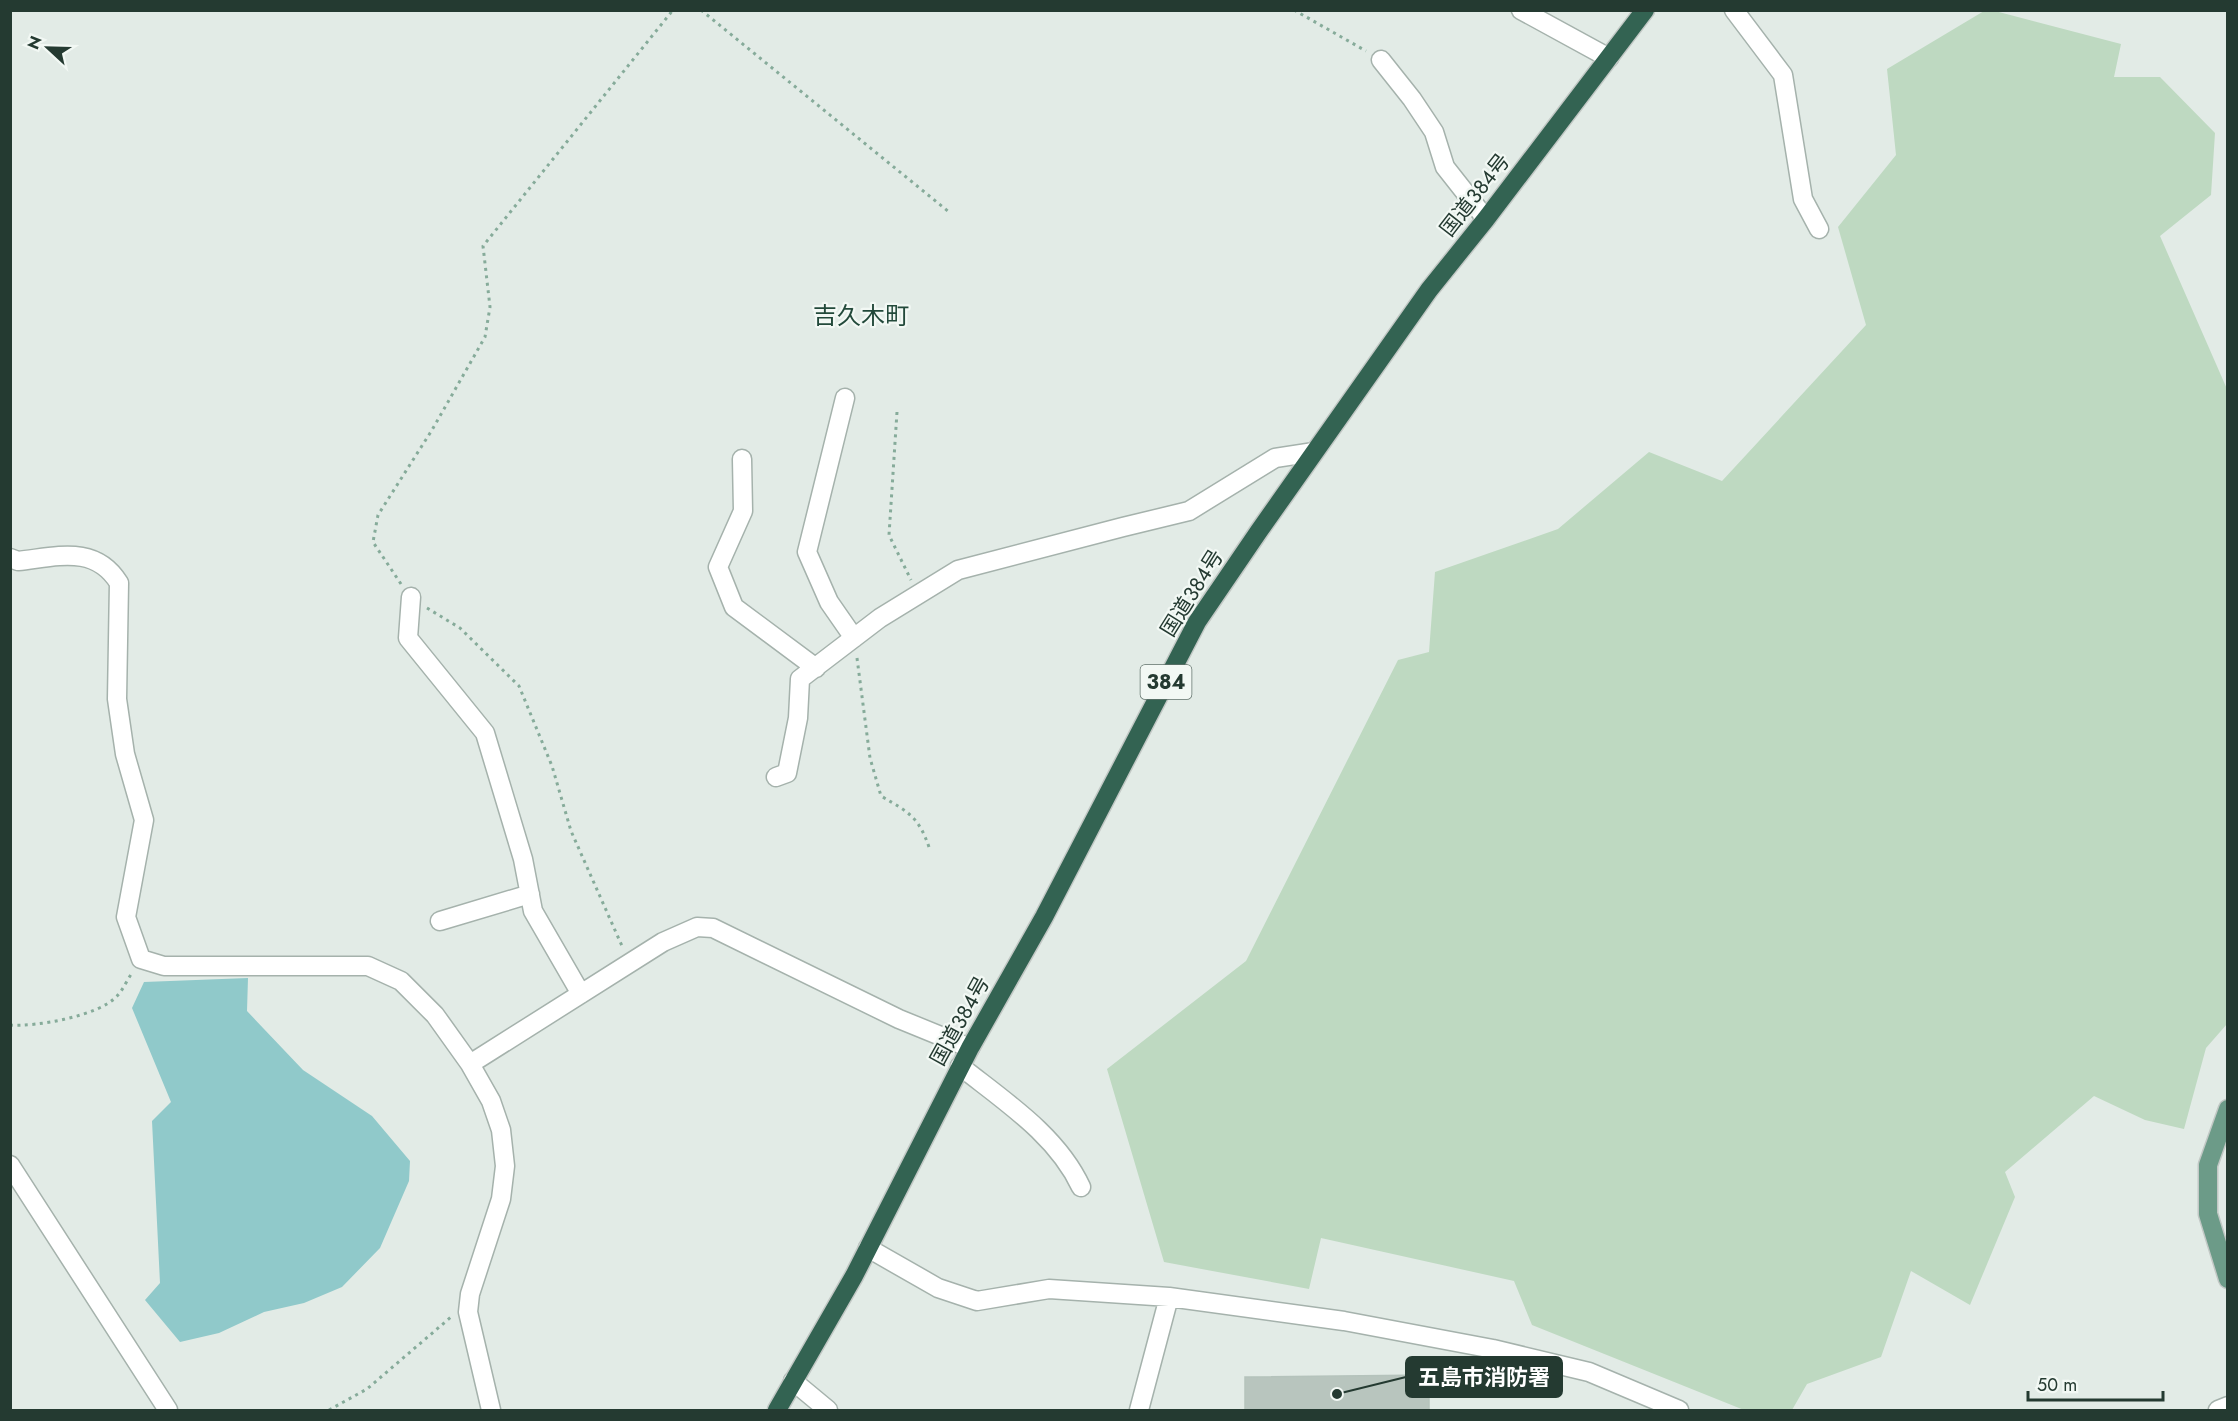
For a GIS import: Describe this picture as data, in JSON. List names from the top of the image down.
{
  "streets": {
    "highway": ["国道384号", "384"]
  },
  "districts": ["吉久木町"],
  "places": ["五島市消防署"],
  "scale_bar": "50 m",
  "north": "left"
}
